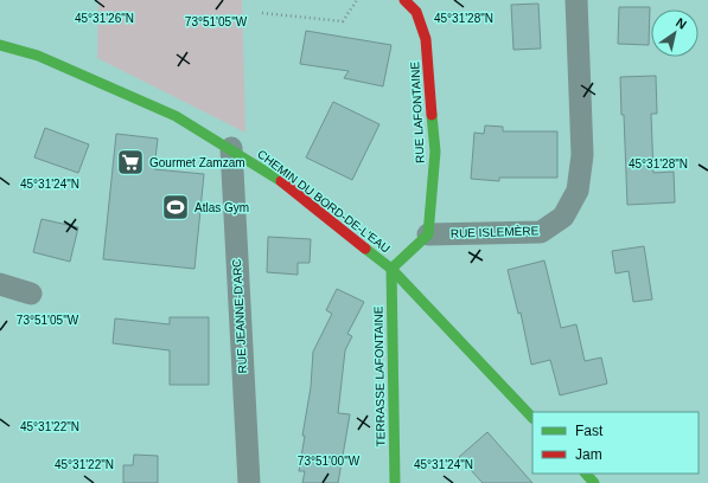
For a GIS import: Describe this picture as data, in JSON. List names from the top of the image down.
{
  "streets": {
    "street": [
      "RUE LAFONTAINE",
      "CHEMIN DU BORD-DE-L'EAU",
      "RUE ISLEMÈRE",
      "RUE JEANNE-D'ARC",
      "TERRASSE LAFONTAINE"
    ]
  },
  "crossings": [
    ["RUE LAFONTAINE", "RUE ISLEMÈRE"],
    ["CHEMIN DU BORD-DE-L'EAU", "RUE JEANNE-D'ARC"],
    ["CHEMIN DU BORD-DE-L'EAU", "TERRASSE LAFONTAINE"]
  ],
  "places": {
    "supermarket": ["Gourmet Zamzam"],
    "sports": ["Atlas Gym"]
  },
  "legend": ["Fast", "Jam"],
  "north": "top right",
  "coordinates": [
    "45°31'26\"N",
    "45°31'28\"N",
    "73°51'05\"W",
    "45°31'24\"N",
    "45°31'22\"N",
    "73°51'00\"W"
  ]
}
